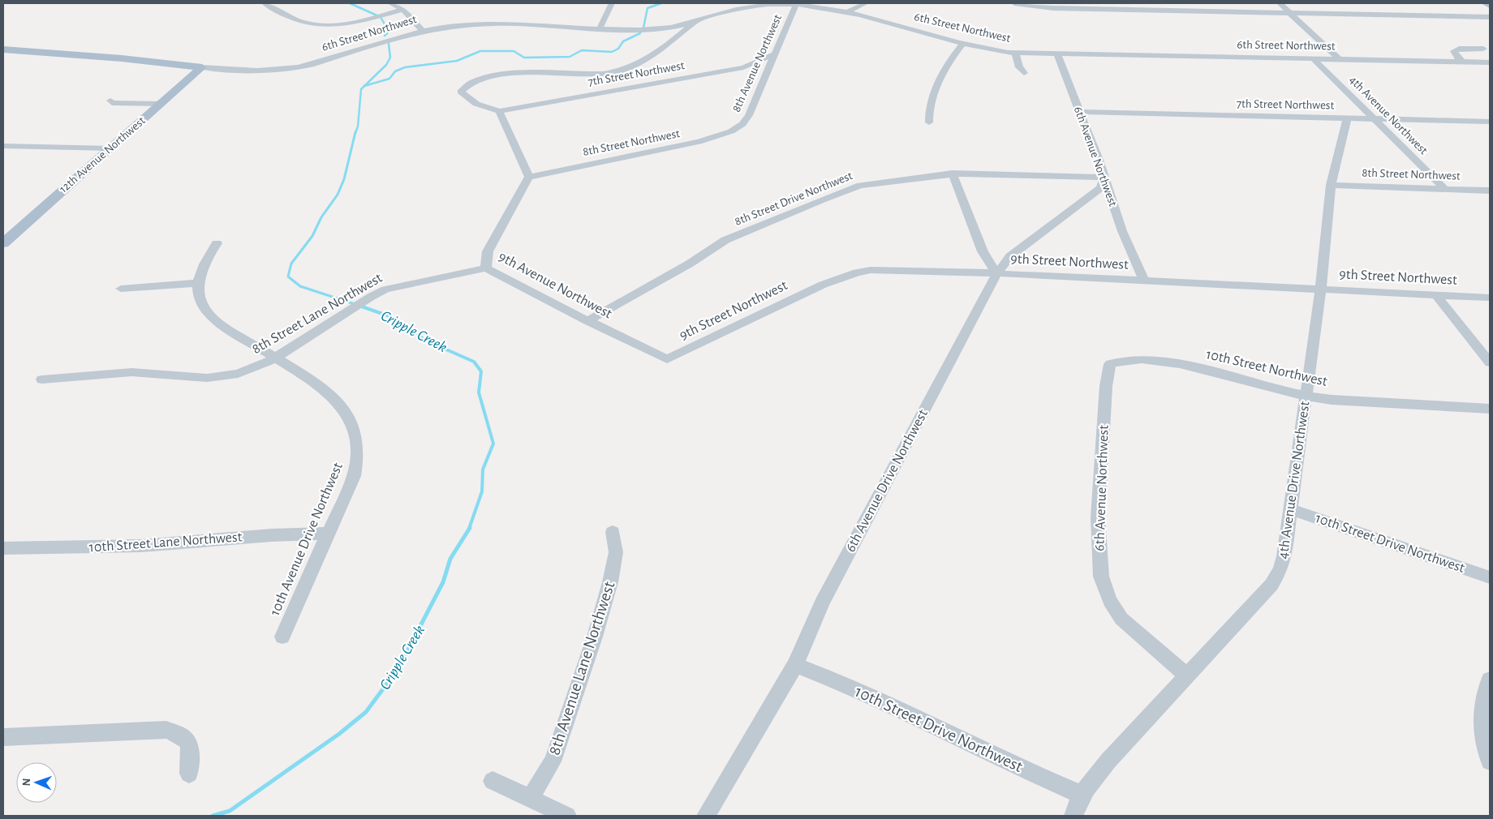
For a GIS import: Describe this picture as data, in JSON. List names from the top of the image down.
{
  "streets": {
    "main road": ["6th Street Northwest", "12th Avenue Northwest"],
    "street": [
      "8th Avenue Northwest",
      "7th Street Northwest",
      "4th Avenue Northwest",
      "8th Street Northwest",
      "6th Avenue Northwest",
      "8th Street Drive Northwest",
      "9th Street Northwest",
      "9th Avenue Northwest",
      "8th Street Lane Northwest",
      "10th Street Northwest",
      "4th Avenue Drive Northwest",
      "6th Avenue Drive Northwest",
      "10th Avenue Drive Northwest",
      "10th Street Lane Northwest",
      "10th Street Drive Northwest",
      "8th Avenue Lane Northwest"
    ]
  },
  "crossings": [
    ["6th Street Northwest", "8th Avenue Northwest"],
    ["6th Street Northwest", "4th Avenue Northwest"],
    ["6th Street Northwest", "12th Avenue Northwest"],
    ["6th Street Northwest", "6th Avenue Northwest"],
    ["8th Avenue Northwest", "7th Street Northwest"],
    ["8th Avenue Northwest", "8th Street Northwest"],
    ["7th Street Northwest", "4th Avenue Northwest"],
    ["7th Street Northwest", "6th Avenue Northwest"],
    ["7th Street Northwest", "4th Avenue Drive Northwest"],
    ["4th Avenue Northwest", "8th Street Northwest"],
    ["8th Street Northwest", "9th Avenue Northwest"],
    ["8th Street Northwest", "4th Avenue Drive Northwest"],
    ["6th Avenue Northwest", "8th Street Drive Northwest"],
    ["6th Avenue Northwest", "9th Street Northwest"],
    ["6th Avenue Northwest", "10th Street Northwest"],
    ["6th Avenue Northwest", "4th Avenue Drive Northwest"],
    ["6th Avenue Northwest", "6th Avenue Drive Northwest"],
    ["8th Street Drive Northwest", "9th Avenue Northwest"],
    ["8th Street Drive Northwest", "6th Avenue Drive Northwest"],
    ["9th Street Northwest", "9th Avenue Northwest"],
    ["9th Street Northwest", "4th Avenue Drive Northwest"],
    ["9th Street Northwest", "6th Avenue Drive Northwest"],
    ["9th Avenue Northwest", "8th Street Lane Northwest"],
    ["8th Street Lane Northwest", "10th Avenue Drive Northwest"],
    ["10th Street Northwest", "4th Avenue Drive Northwest"],
    ["4th Avenue Drive Northwest", "10th Street Drive Northwest"],
    ["6th Avenue Drive Northwest", "10th Street Drive Northwest"],
    ["10th Avenue Drive Northwest", "10th Street Lane Northwest"]
  ],
  "water": ["Cripple Creek"],
  "north": "left"
}
